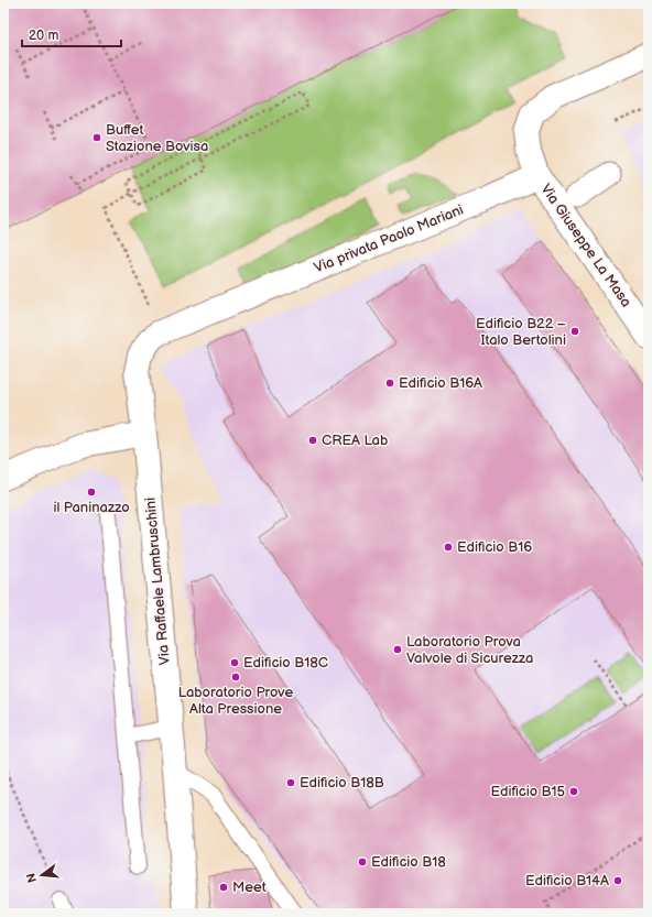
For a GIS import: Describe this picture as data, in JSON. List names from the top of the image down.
{
  "streets": {
    "street": ["Via privata Paolo Mariani", "Via Giuseppe La Masa", "Via Raffaele Lambruschini"]
  },
  "crossings": [
    ["Via privata Paolo Mariani", "Via Giuseppe La Masa"],
    ["Via privata Paolo Mariani", "Via Raffaele Lambruschini"]
  ],
  "places": [
    "Buffet Stazione Bovisa",
    "Edificio B22 – Italo Bertolini",
    "Edificio B16A",
    "CREA Lab",
    "il Paninazzo",
    "Edificio B16",
    "Laboratorio Prova Valvole di Sicurezza",
    "Edificio B18C",
    "Laboratorio Prove Alta Pressione",
    "Edificio B18B",
    "Edificio B15",
    "Edificio B18",
    "Edificio B14A",
    "Meet"
  ],
  "scale_bar": "20 m",
  "north": "left"
}
